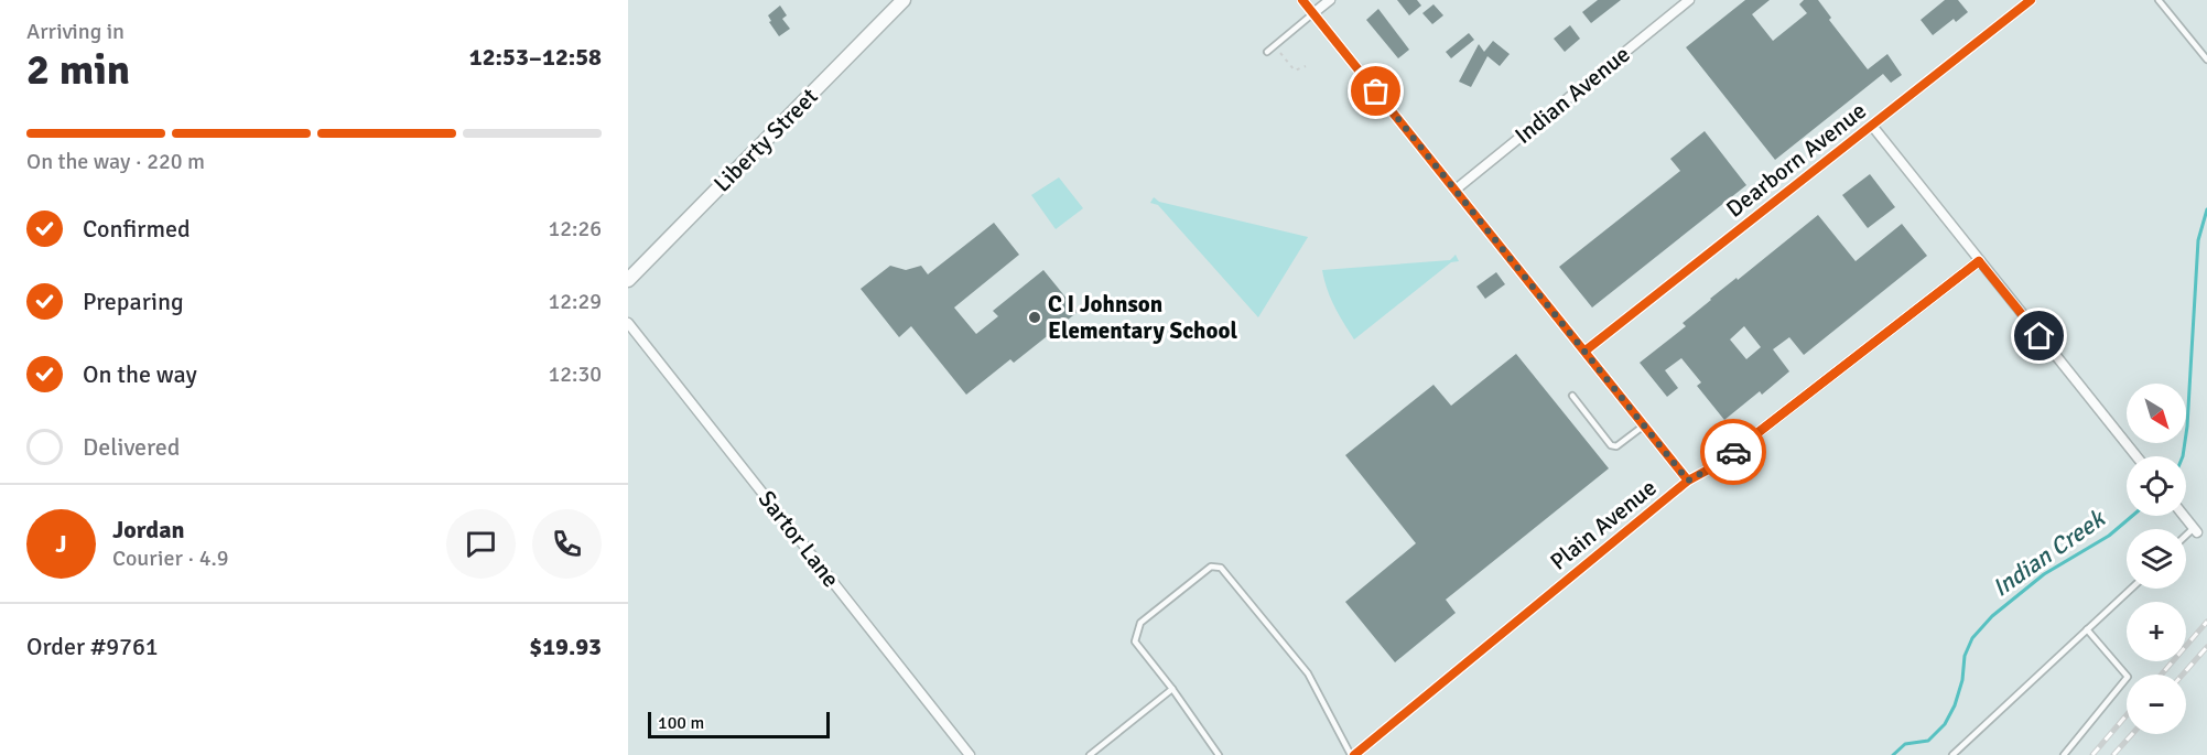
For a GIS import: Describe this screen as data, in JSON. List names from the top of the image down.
{
  "streets": {
    "street": [
      "Indian Avenue",
      "Liberty Street",
      "Dearborn Avenue",
      "Plain Avenue",
      "Sartor Lane"
    ]
  },
  "water": ["Indian Creek"],
  "places": ["C I Johnson Elementary School"],
  "scale_bar": "100 m",
  "north": "bottom right",
  "page": {
    "heading": ["2 min", "Arriving in", "12:53–12:58"],
    "panel": [
      "Jordan",
      "Courier · 4.9",
      "Order #9761",
      "$19.93"
    ],
    "bar": "On the way · 220 m",
    "list": [
      ["Confirmed", "12:26"],
      ["Preparing", "12:29"],
      ["On the way", "12:30"],
      "Delivered"
    ],
    "map_buttons": ["+", "−"],
    "round": "J",
    "scale": "100 m"
  }
}
